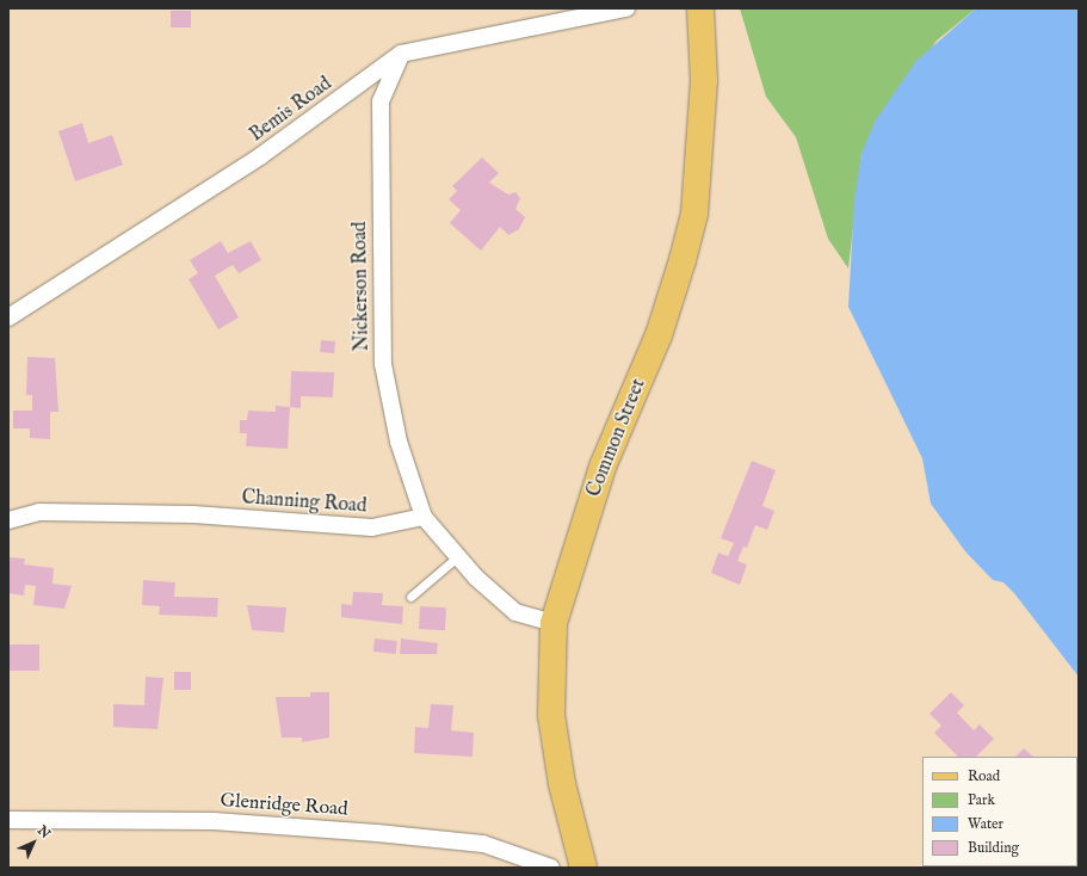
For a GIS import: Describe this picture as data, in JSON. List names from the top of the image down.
{
  "streets": {
    "main road": ["Common Street"],
    "street": [
      "Bemis Road",
      "Nickerson Road",
      "Channing Road",
      "Glenridge Road"
    ]
  },
  "crossings": [
    ["Bemis Road", "Nickerson Road"],
    ["Nickerson Road", "Channing Road"]
  ],
  "legend": [
    "Road",
    "Park",
    "Water",
    "Building"
  ],
  "north": "top right"
}
